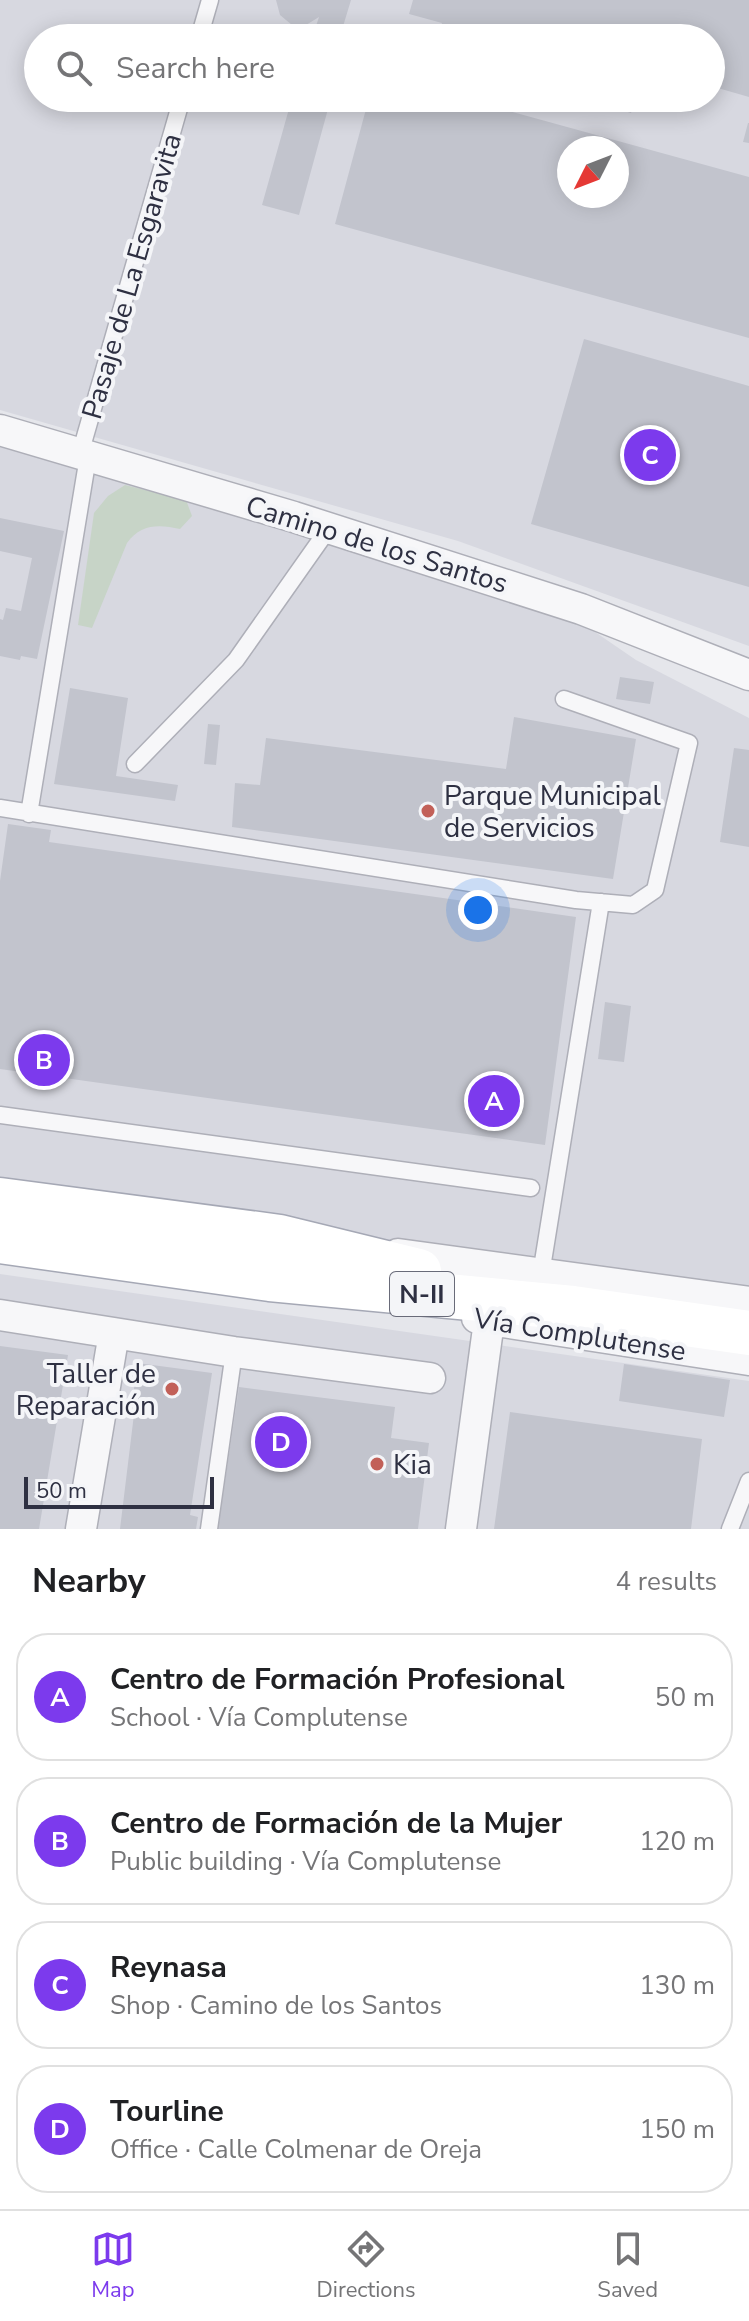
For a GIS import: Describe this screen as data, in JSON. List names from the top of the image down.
{
  "streets": {
    "main road": ["N-II", "Vía Complutense"],
    "street": ["Camino de los Santos"],
    "lane": ["Pasaje de La Esgaravita"]
  },
  "crossings": [
    ["Pasaje de La Esgaravita", "Camino de los Santos"]
  ],
  "places": ["Parque Municipal de Servicios", "Taller de Reparación", "Kia"],
  "scale_bar": "50 m",
  "north": "bottom left",
  "page": {
    "search": "Search here",
    "pins": [
      "C",
      "B",
      "A",
      "D"
    ],
    "scale": "50 m",
    "heading": ["Nearby", "4 results"],
    "list": [
      {
        "mark": "A",
        "name": "Centro de Formación Profesional",
        "note": "School · Vía Complutense",
        "value": "50 m"
      },
      {
        "mark": "B",
        "name": "Centro de Formación de la Mujer",
        "note": "Public building · Vía Complutense",
        "value": "120 m"
      },
      {
        "mark": "C",
        "name": "Reynasa",
        "note": "Shop · Camino de los Santos",
        "value": "130 m"
      },
      {
        "mark": "D",
        "name": "Tourline",
        "note": "Office · Calle Colmenar de Oreja",
        "value": "150 m"
      }
    ],
    "nav": ["Map", "Directions", "Saved"]
  }
}
